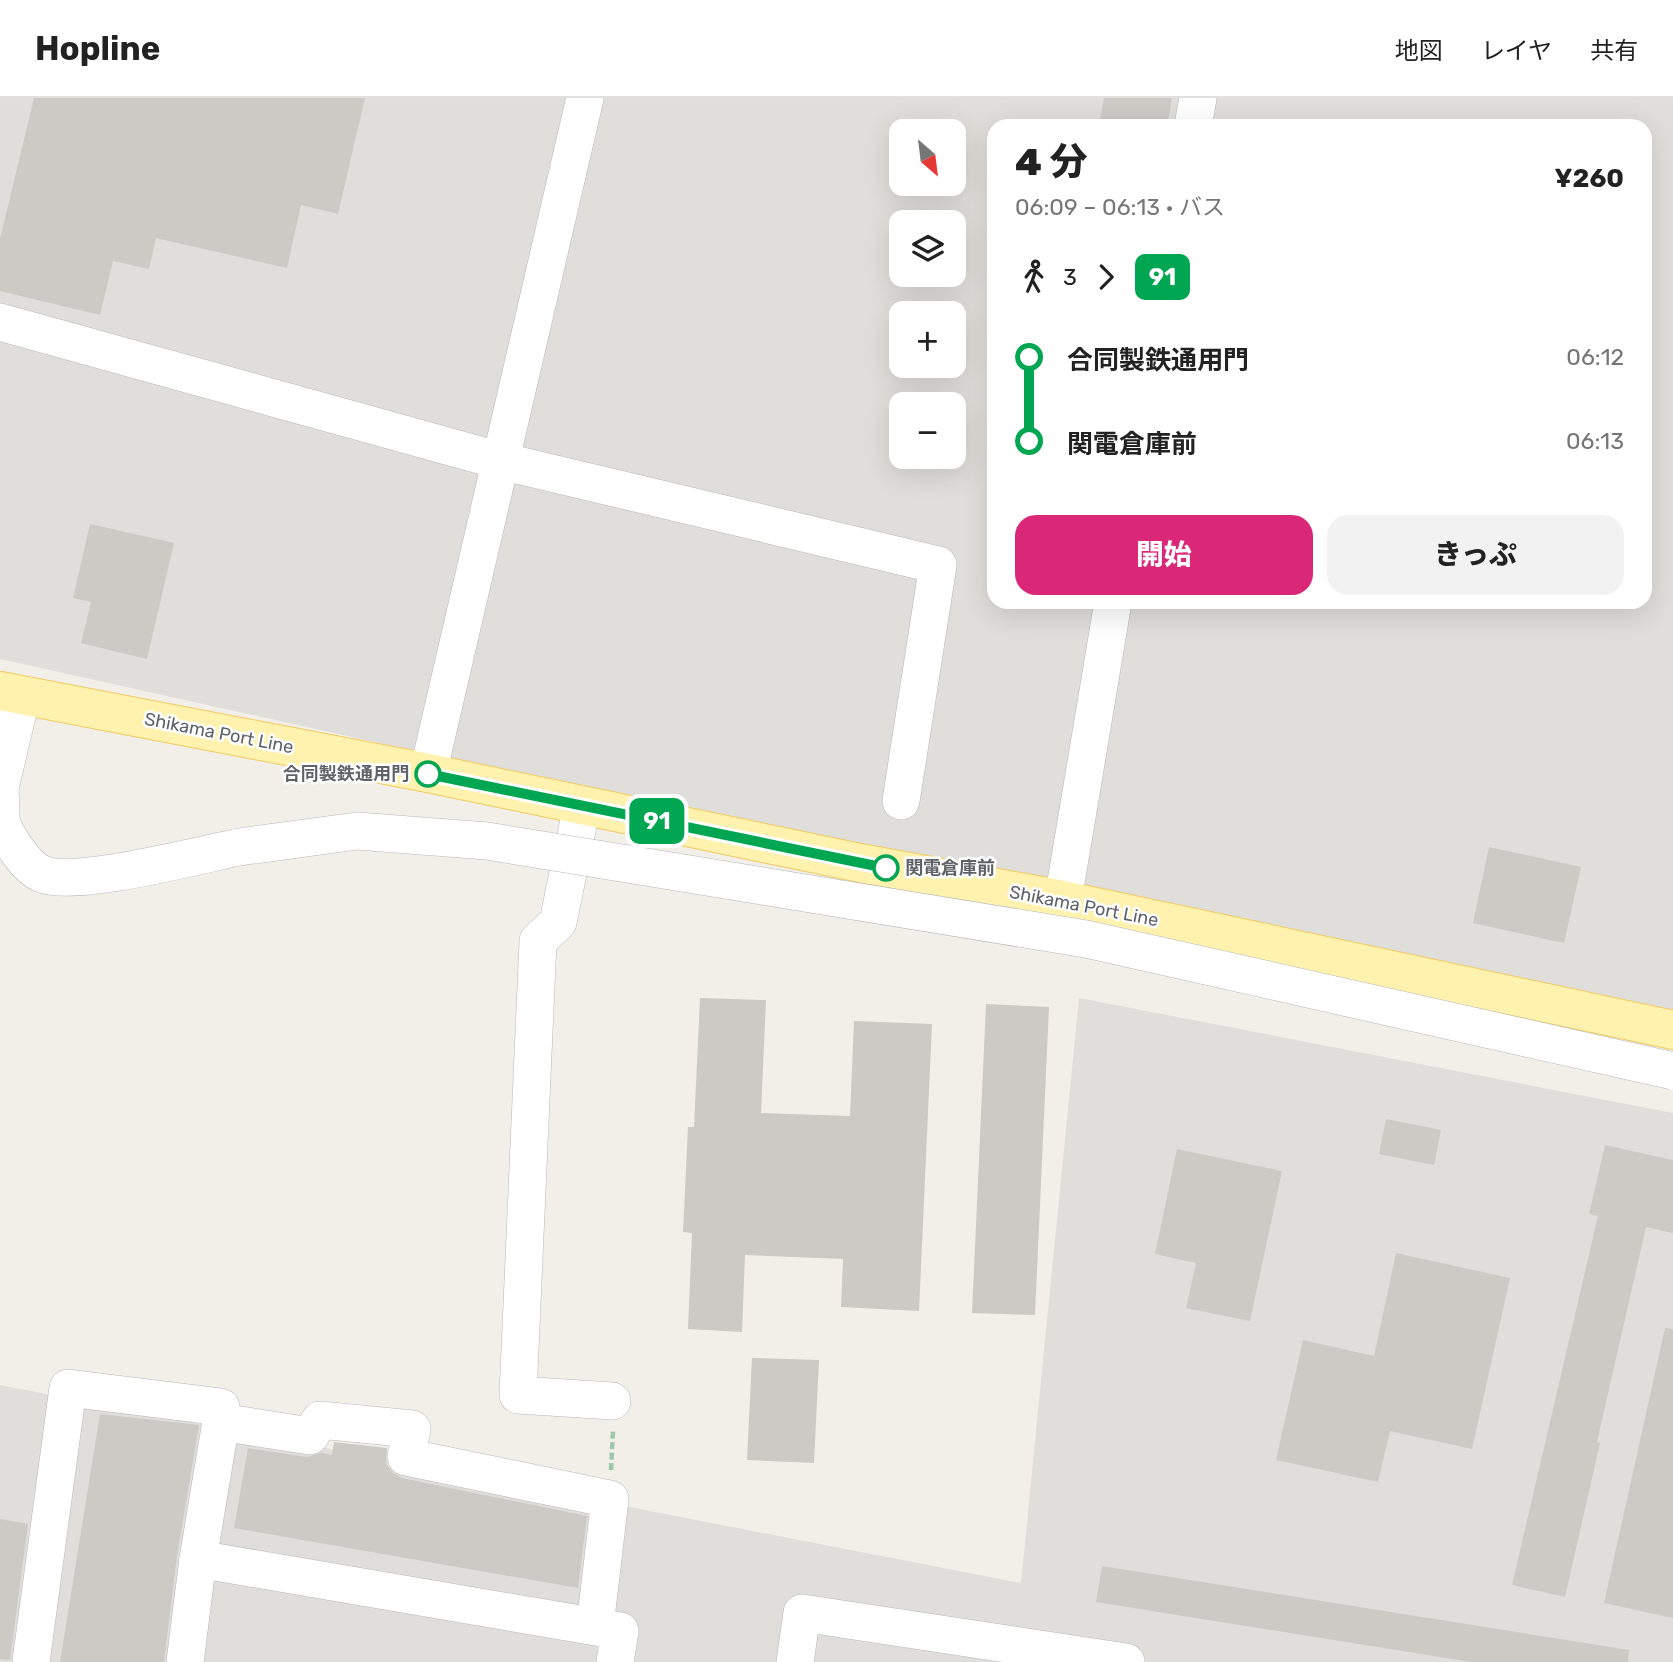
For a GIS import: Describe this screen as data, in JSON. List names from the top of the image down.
{
  "streets": {
    "main road": ["Shikama Port Line"]
  },
  "places": ["合同製鉄通用門", "関電倉庫前"],
  "lines": ["bus line 91"],
  "north": "bottom right",
  "page": {
    "header": "Hopline",
    "nav": ["地図", "レイヤ", "共有"],
    "on_map": "91",
    "map_buttons": ["+", "−"],
    "heading": ["4 分", "06:09 – 06:13 · バス", "¥260"],
    "legs": ["3", "91"],
    "list": [
      {
        "name": "合同製鉄通用門",
        "value": "06:12"
      },
      {
        "name": "関電倉庫前",
        "value": "06:13"
      }
    ],
    "buttons": ["開始", "きっぷ"]
  }
}
